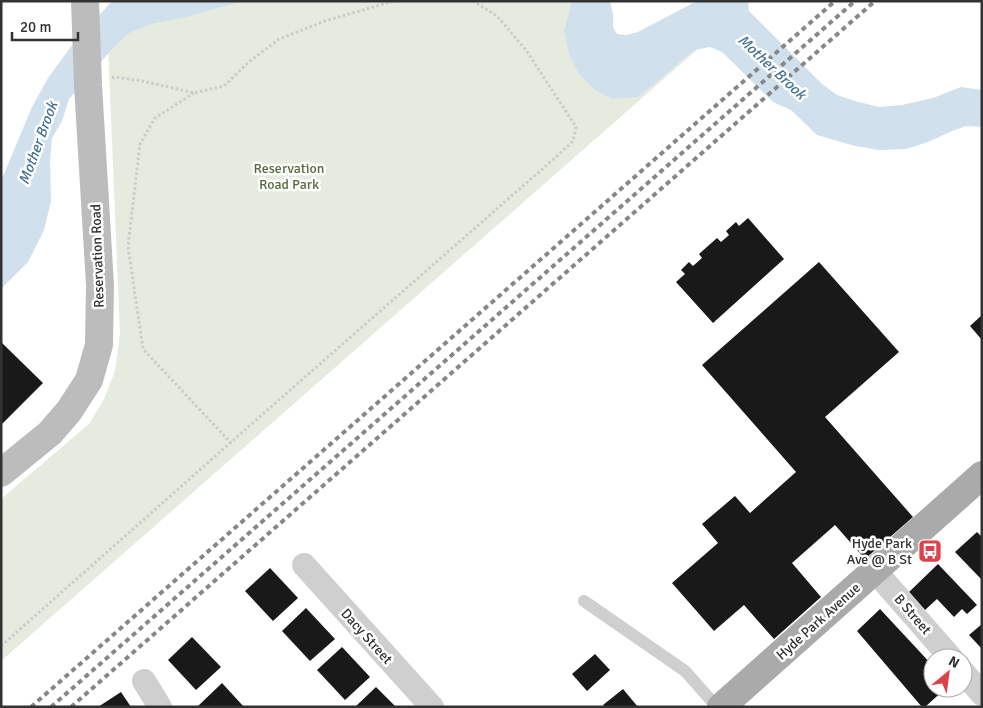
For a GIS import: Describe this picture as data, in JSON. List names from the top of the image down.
{
  "streets": {
    "main road": ["Reservation Road", "Hyde Park Avenue"],
    "street": ["B Street", "Dacy Street"]
  },
  "crossings": [
    ["B Street", "Hyde Park Avenue"]
  ],
  "water": ["Mother Brook"],
  "parks": ["Reservation Road Park"],
  "places": {
    "bus stop": ["Hyde Park Ave @ B St"]
  },
  "scale_bar": "20 m",
  "north": "top right"
}
